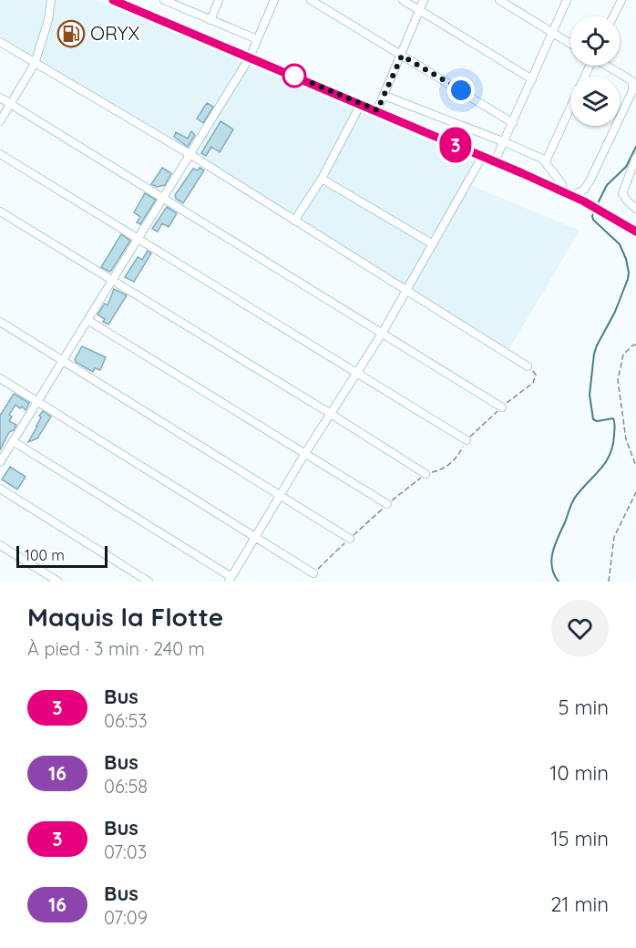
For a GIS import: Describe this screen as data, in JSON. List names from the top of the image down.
{
  "places": {
    "fuel station": ["ORYX"]
  },
  "lines": ["bus line 3"],
  "scale_bar": "100 m",
  "page": {
    "on_map": "3",
    "scale": "100 m",
    "heading": ["Maquis la Flotte", "À pied · 3 min · 240 m"],
    "list": [
      {
        "mark": "3",
        "name": "Bus",
        "note": "06:53",
        "value": "5 min"
      },
      {
        "mark": "16",
        "name": "Bus",
        "note": "06:58",
        "value": "10 min"
      },
      {
        "mark": "3",
        "name": "Bus",
        "note": "07:03",
        "value": "15 min"
      },
      {
        "mark": "16",
        "name": "Bus",
        "note": "07:09",
        "value": "21 min"
      }
    ]
  }
}
